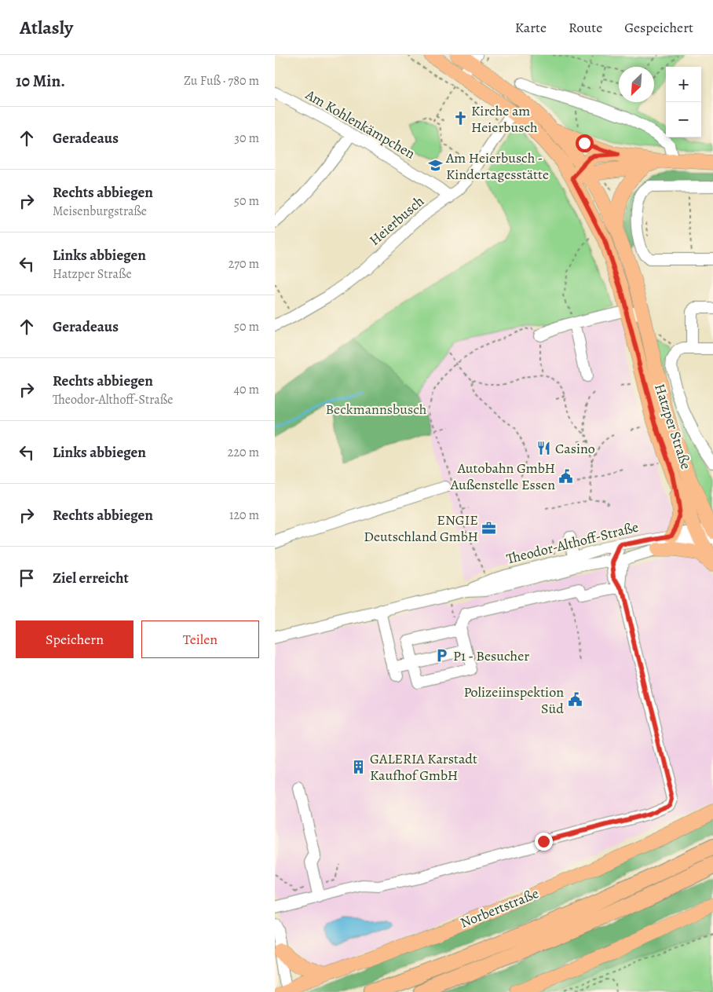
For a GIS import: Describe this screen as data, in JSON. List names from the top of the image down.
{
  "streets": {
    "main road": ["Hatzper Straße", "Norbertstraße"],
    "street": ["Am Kohlenkämpchen", "Heierbusch", "Theodor-Althoff-Straße"]
  },
  "crossings": [
    ["Am Kohlenkämpchen", "Heierbusch"],
    ["Heierbusch", "Hatzper Straße"],
    ["Hatzper Straße", "Theodor-Althoff-Straße"]
  ],
  "parks": ["Beckmannsbusch"],
  "places": {
    "church": ["Kirche am Heierbusch"],
    "school or university": ["Am Heierbusch - Kindertagesstätte"],
    "restaurant": ["Casino"],
    "public building": ["Autobahn GmbH Außenstelle Essen", "Polizeiinspektion Süd"],
    "office": ["ENGIE Deutschland GmbH"],
    "parking": ["P1 - Besucher"],
    "building": ["GALERIA Karstadt Kaufhof GmbH"]
  },
  "north": "bottom left",
  "page": {
    "header": "Atlasly",
    "nav": ["Karte", "Route", "Gespeichert"],
    "heading": ["10 Min.", "Zu Fuß · 780 m"],
    "map_buttons": ["+", "−"],
    "list": [
      ["Geradeaus", "30 m"],
      ["Rechts abbiegen", "Meisenburgstraße", "50 m"],
      ["Links abbiegen", "Hatzper Straße", "270 m"],
      ["Geradeaus", "50 m"],
      ["Rechts abbiegen", "Theodor-Althoff-Straße", "40 m"],
      ["Links abbiegen", "220 m"],
      ["Rechts abbiegen", "120 m"],
      "Ziel erreicht"
    ],
    "buttons": ["Speichern", "Teilen"]
  }
}
